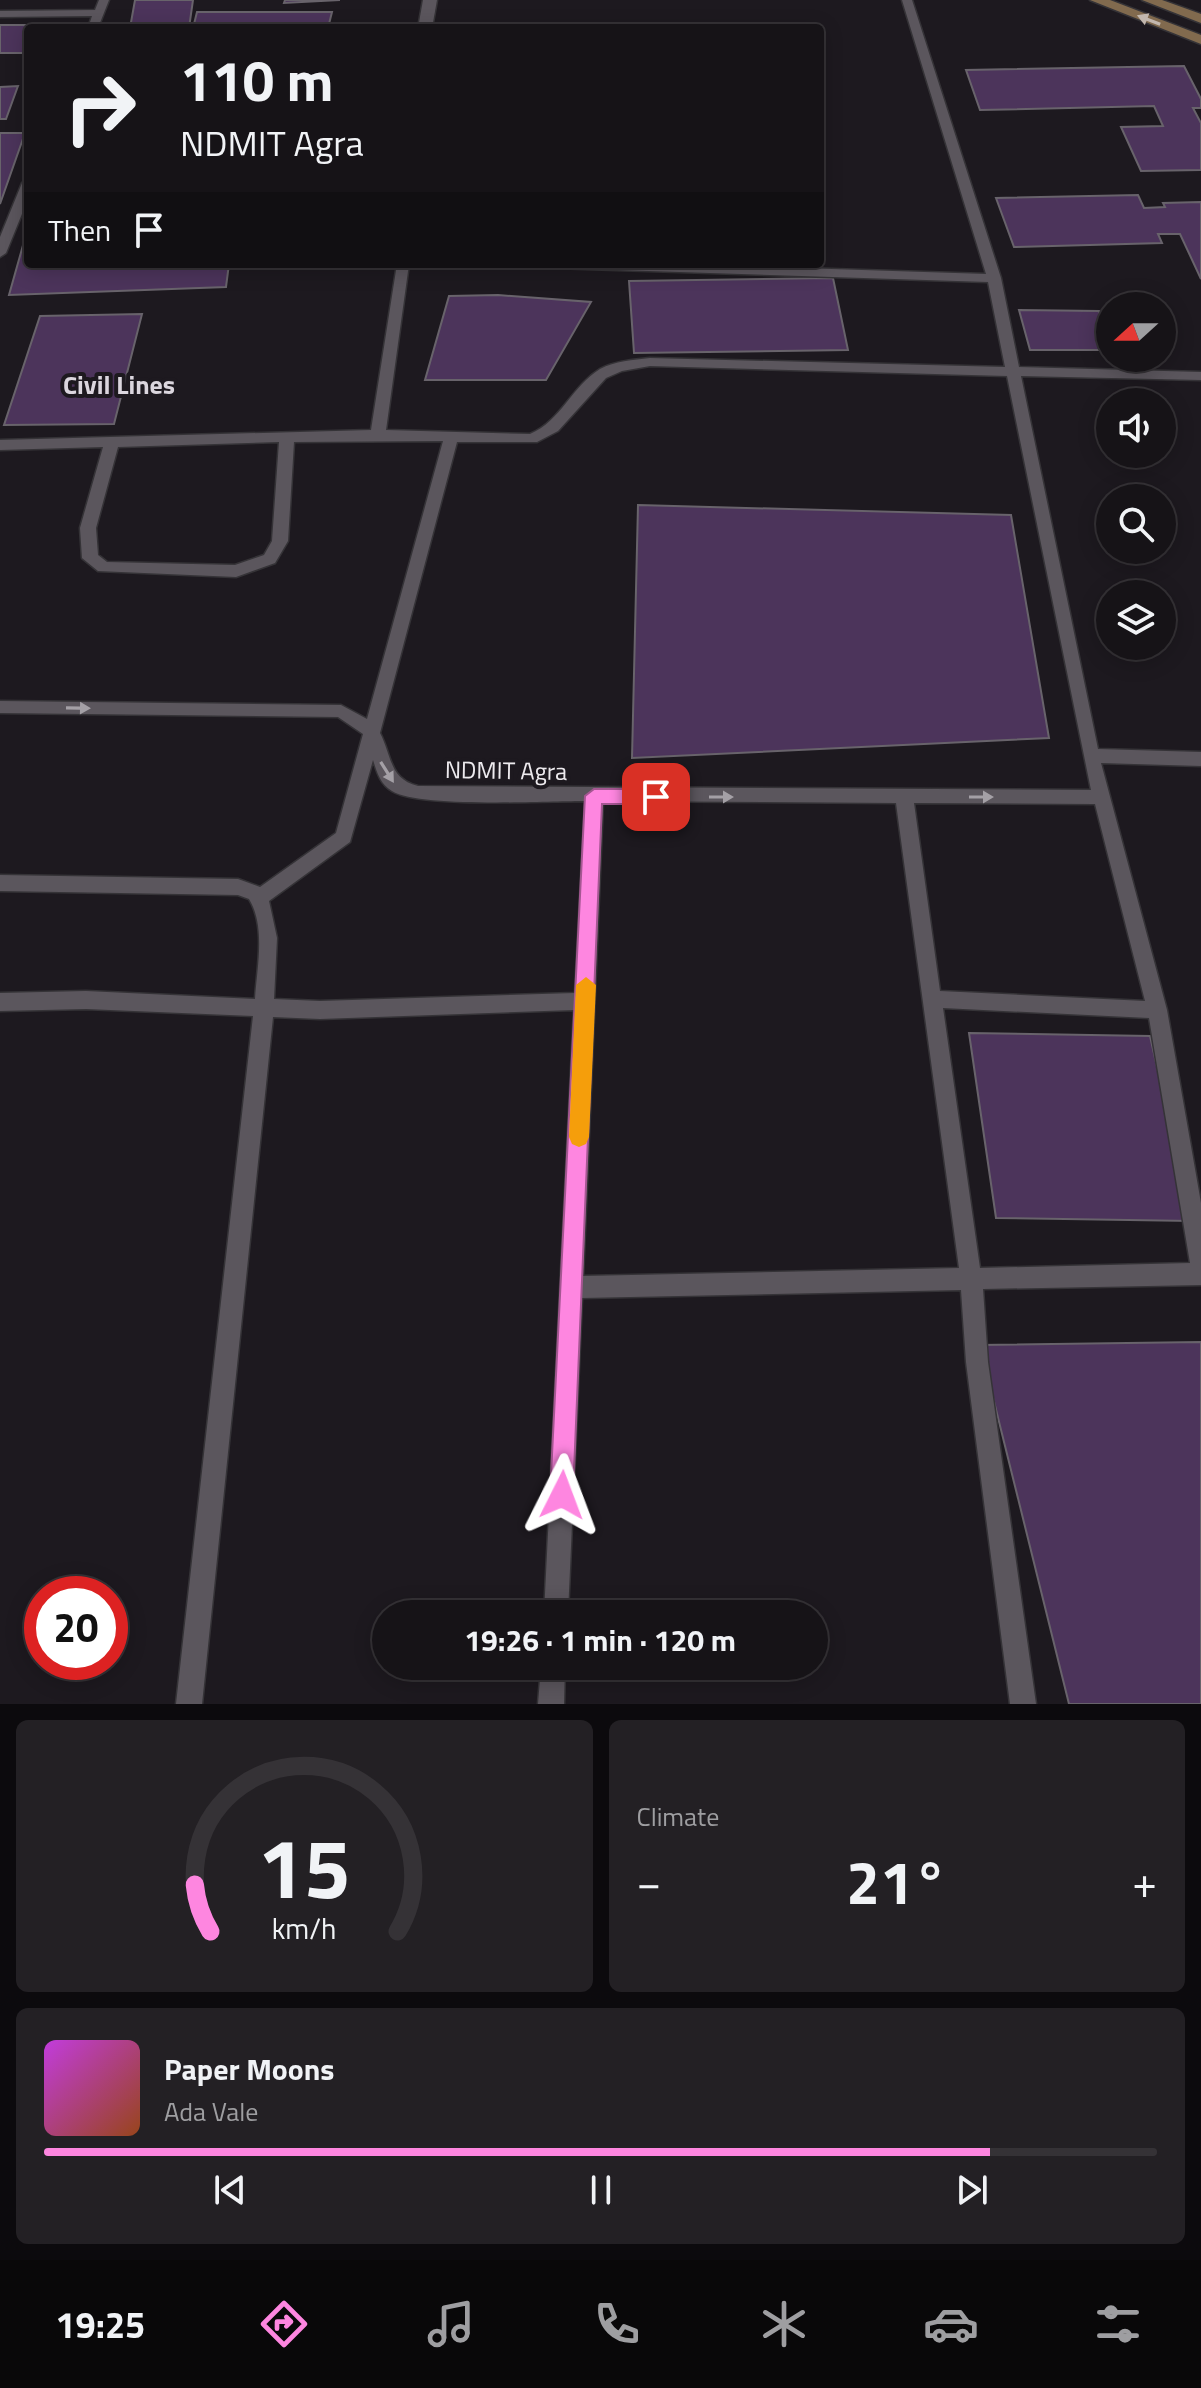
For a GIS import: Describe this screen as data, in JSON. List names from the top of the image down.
{
  "streets": {
    "lane": ["NDMIT Agra"]
  },
  "one_way": ["NDMIT Agra"],
  "districts": ["Civil Lines"],
  "north": "left",
  "page": {
    "turn": ["110 m", "NDMIT Agra"],
    "then": "Then",
    "limit": "20",
    "trip": "19:26 · 1 min · 120 m",
    "tile": "Climate",
    "heat": ["−", "21°", "+"],
    "song": ["Paper Moons", "Ada Vale"],
    "tabs": "19:25",
    "gauge": ["15", "km/h"]
  }
}
